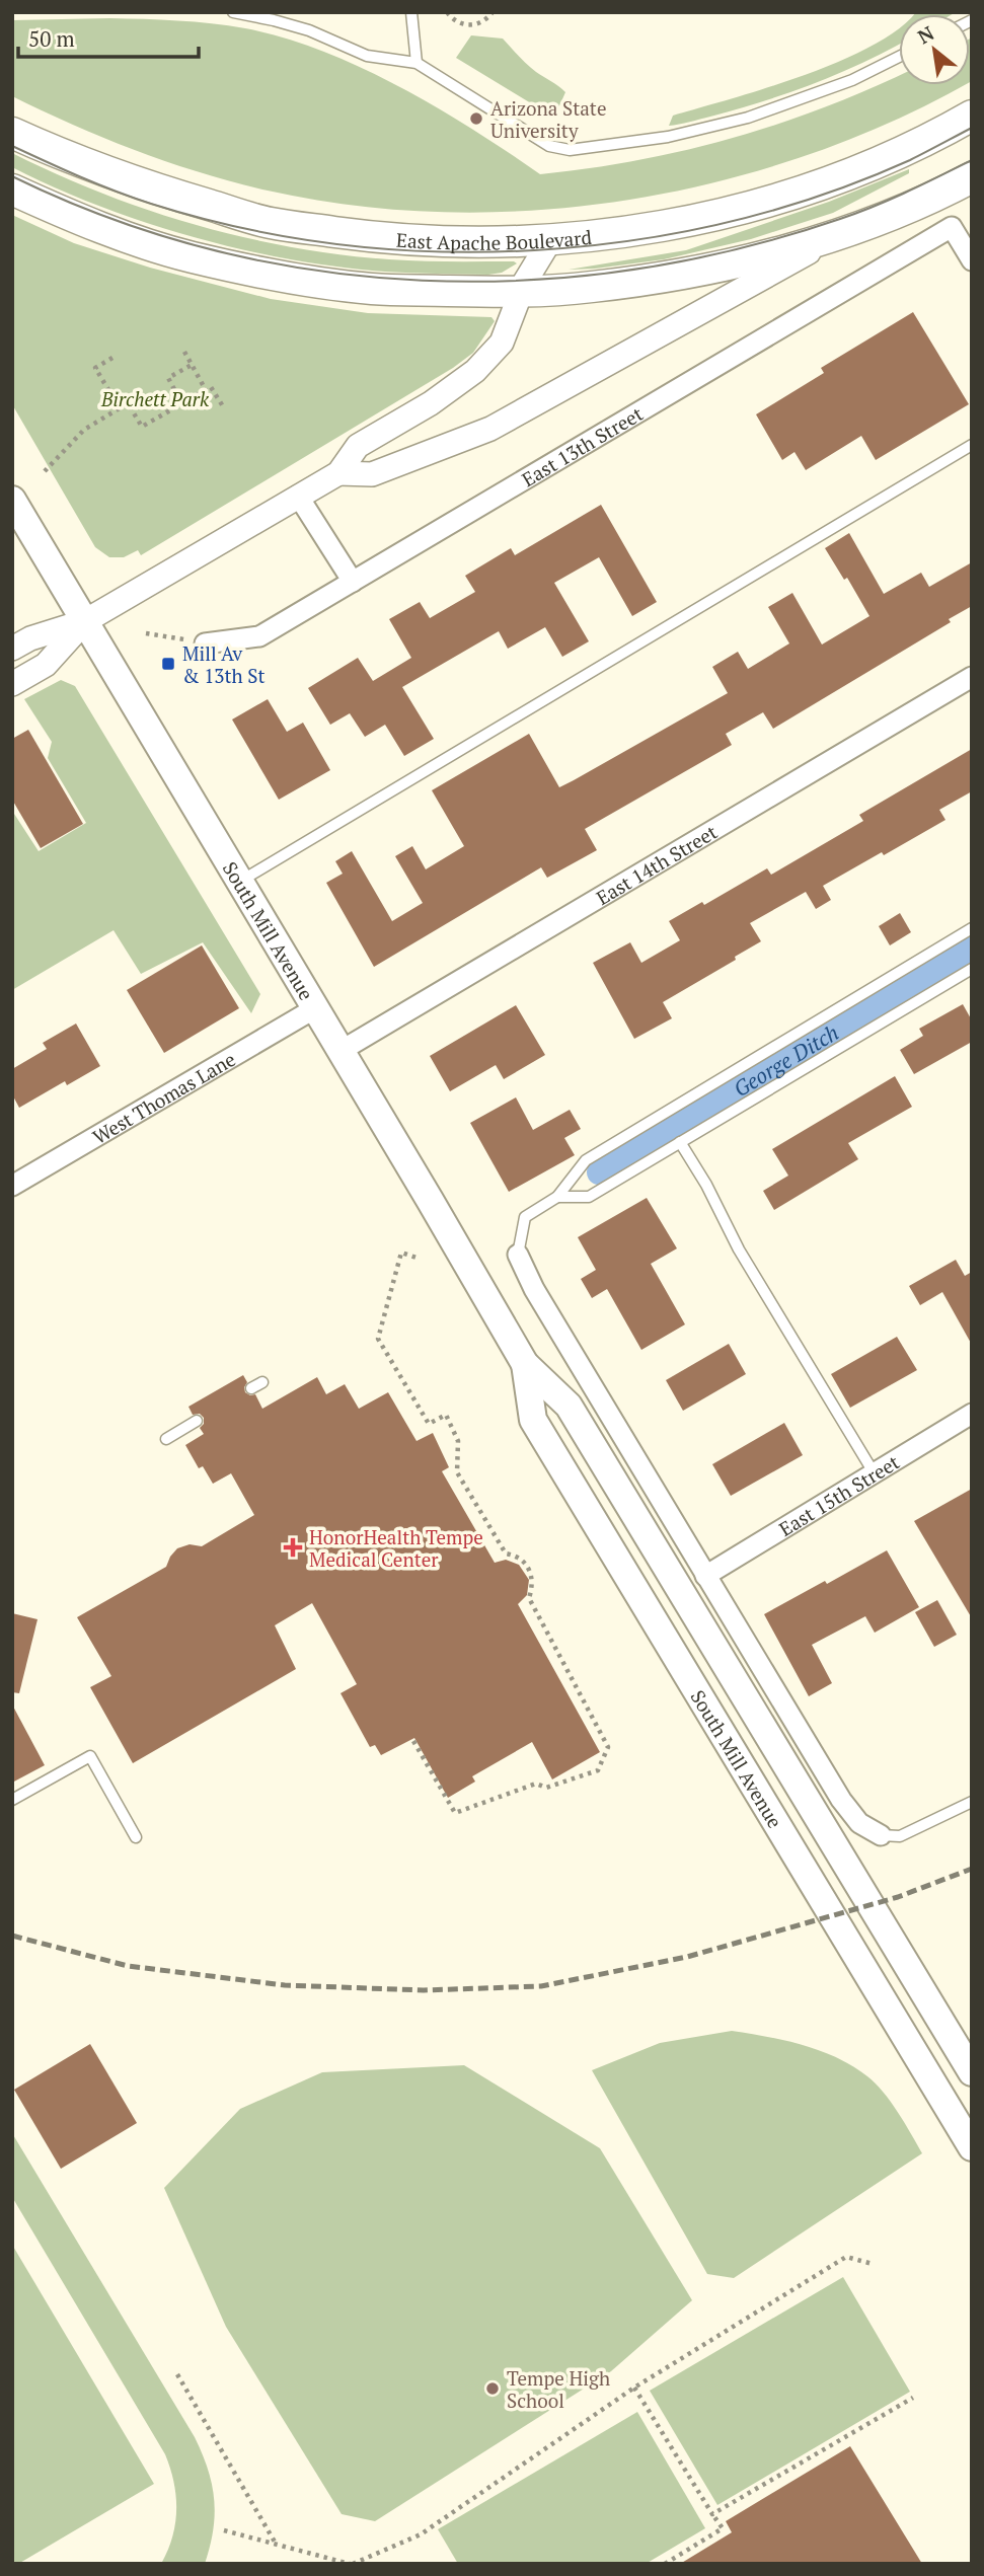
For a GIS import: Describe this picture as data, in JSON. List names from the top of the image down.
{
  "streets": {
    "main road": ["East Apache Boulevard", "South Mill Avenue"],
    "street": [
      "East 13th Street",
      "East 14th Street",
      "West Thomas Lane",
      "East 15th Street"
    ]
  },
  "crossings": [
    ["East 14th Street", "South Mill Avenue"],
    ["South Mill Avenue", "West Thomas Lane"]
  ],
  "water": ["George Ditch"],
  "parks": ["Birchett Park"],
  "places": {
    "other": ["Arizona State University", "Tempe High School"],
    "transit": ["Mill Av & 13th St"],
    "health": ["HonorHealth Tempe Medical Center"]
  },
  "scale_bar": "50 m",
  "north": "top left"
}
